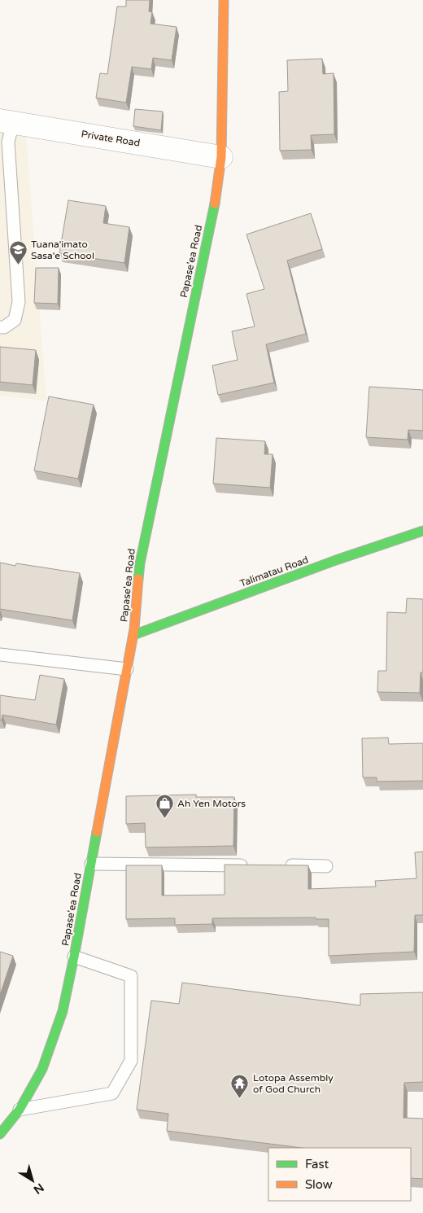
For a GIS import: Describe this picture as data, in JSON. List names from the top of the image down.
{
  "streets": {
    "main road": ["Papase'ea Road", "Talimatau Road"],
    "street": ["Private Road"]
  },
  "crossings": [
    ["Private Road", "Papase'ea Road"],
    ["Papase'ea Road", "Talimatau Road"]
  ],
  "places": {
    "school or university": ["Tuana'imato Sasa'e School"],
    "shop": ["Ah Yen Motors"],
    "temple": ["Lotopa Assembly of God Church"]
  },
  "legend": ["Fast", "Slow"],
  "north": "bottom right"
}
